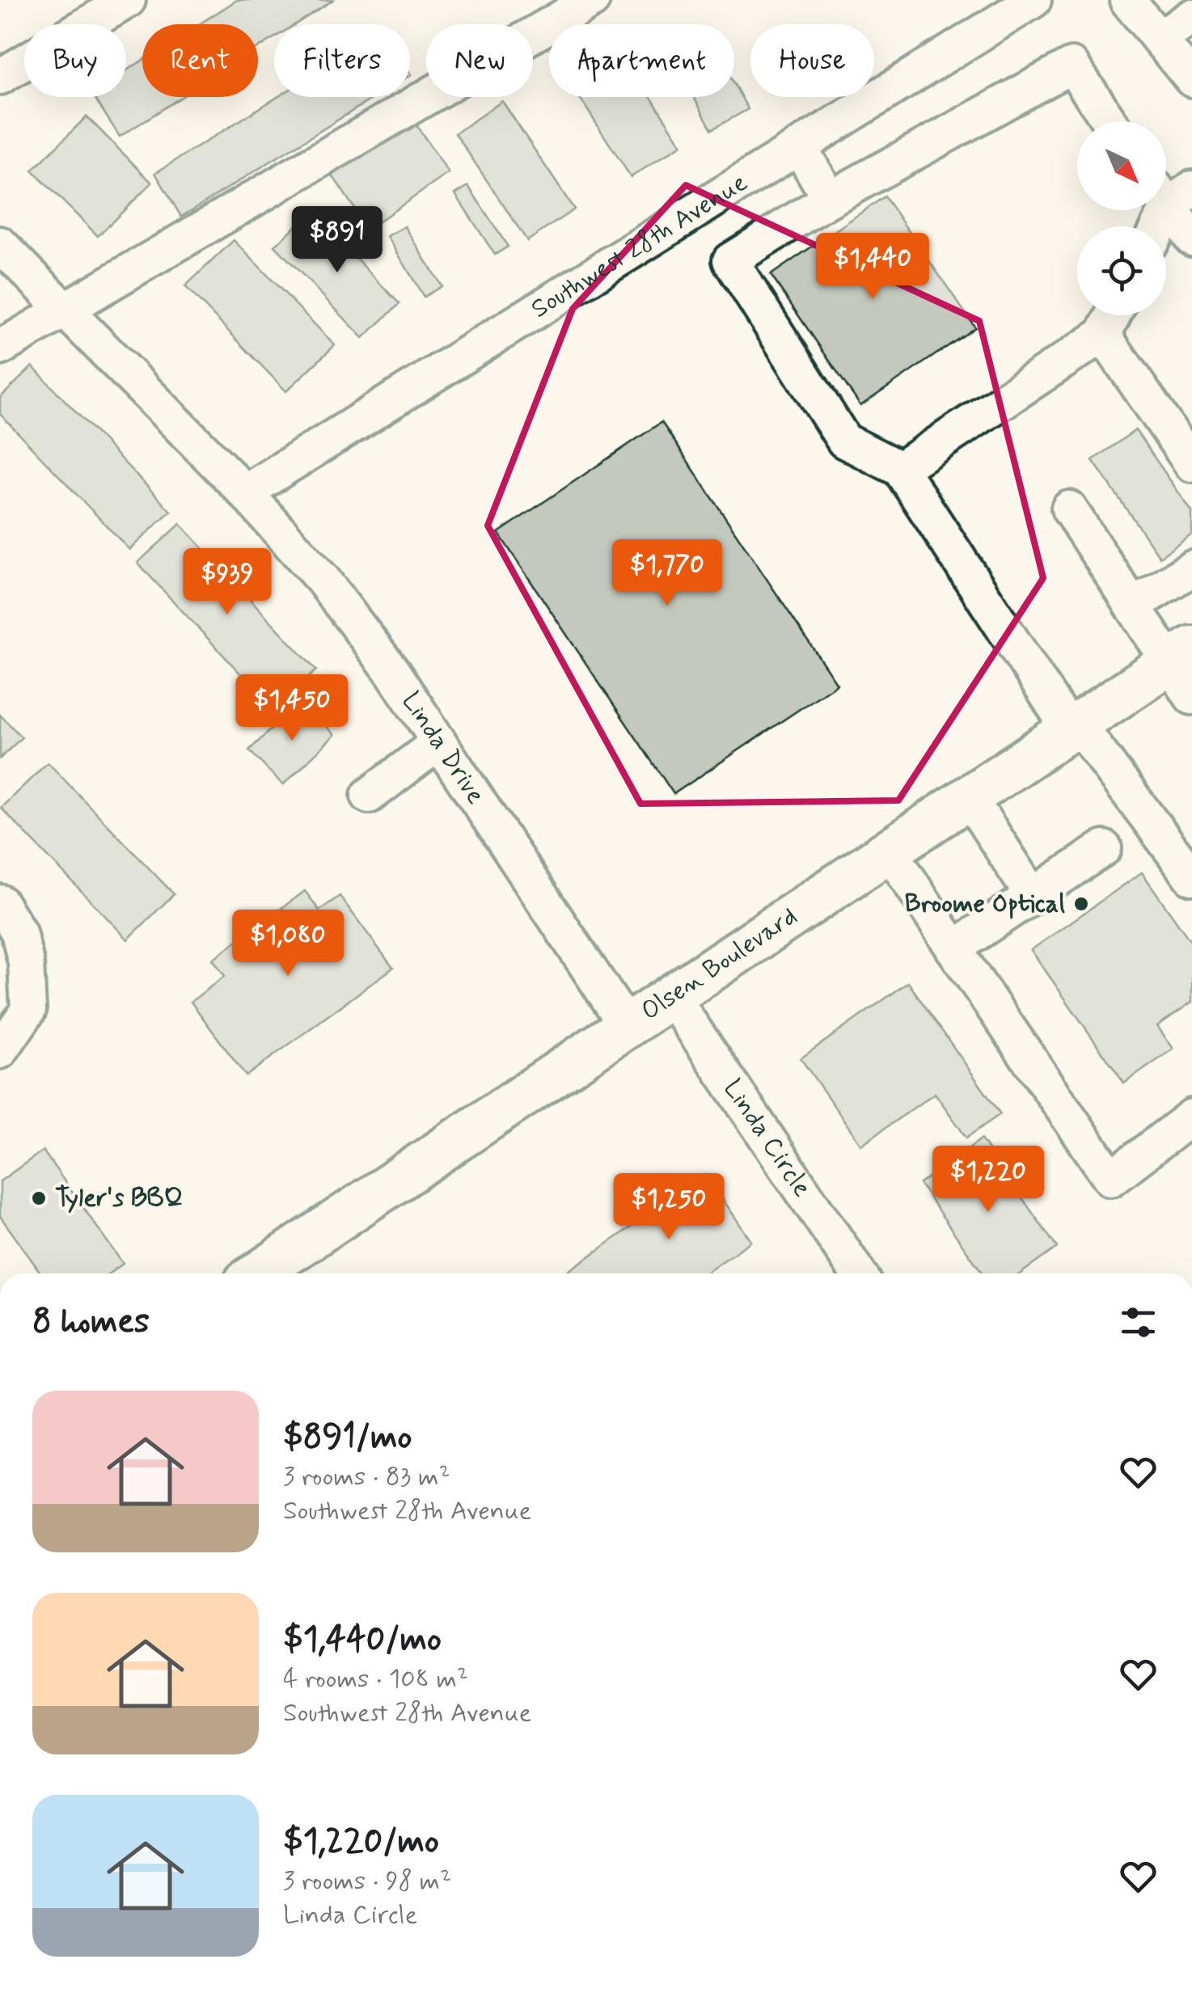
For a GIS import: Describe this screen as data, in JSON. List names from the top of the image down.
{
  "streets": {
    "main road": ["Olsen Boulevard"],
    "street": ["Southwest 28th Avenue", "Linda Drive", "Linda Circle"]
  },
  "crossings": [
    ["Southwest 28th Avenue", "Linda Drive"],
    ["Linda Drive", "Olsen Boulevard"],
    ["Olsen Boulevard", "Linda Circle"]
  ],
  "places": ["Broome Optical", "Tyler's BBQ"],
  "north": "bottom right",
  "page": {
    "chip": [
      "Buy",
      "Rent",
      "Filters",
      "New",
      "Apartment",
      "House"
    ],
    "price": [
      "$891",
      "$1,440",
      "$1,770",
      "$939",
      "$1,450",
      "$1,080",
      "$1,220",
      "$1,250"
    ],
    "heading": "8 homes",
    "list": [
      {
        "name": "$891/mo",
        "note": "3 rooms · 83 m² · Southwest 28th Avenue"
      },
      {
        "name": "$1,440/mo",
        "note": "4 rooms · 108 m² · Southwest 28th Avenue"
      },
      {
        "name": "$1,220/mo",
        "note": "3 rooms · 98 m² · Linda Circle"
      }
    ]
  }
}
